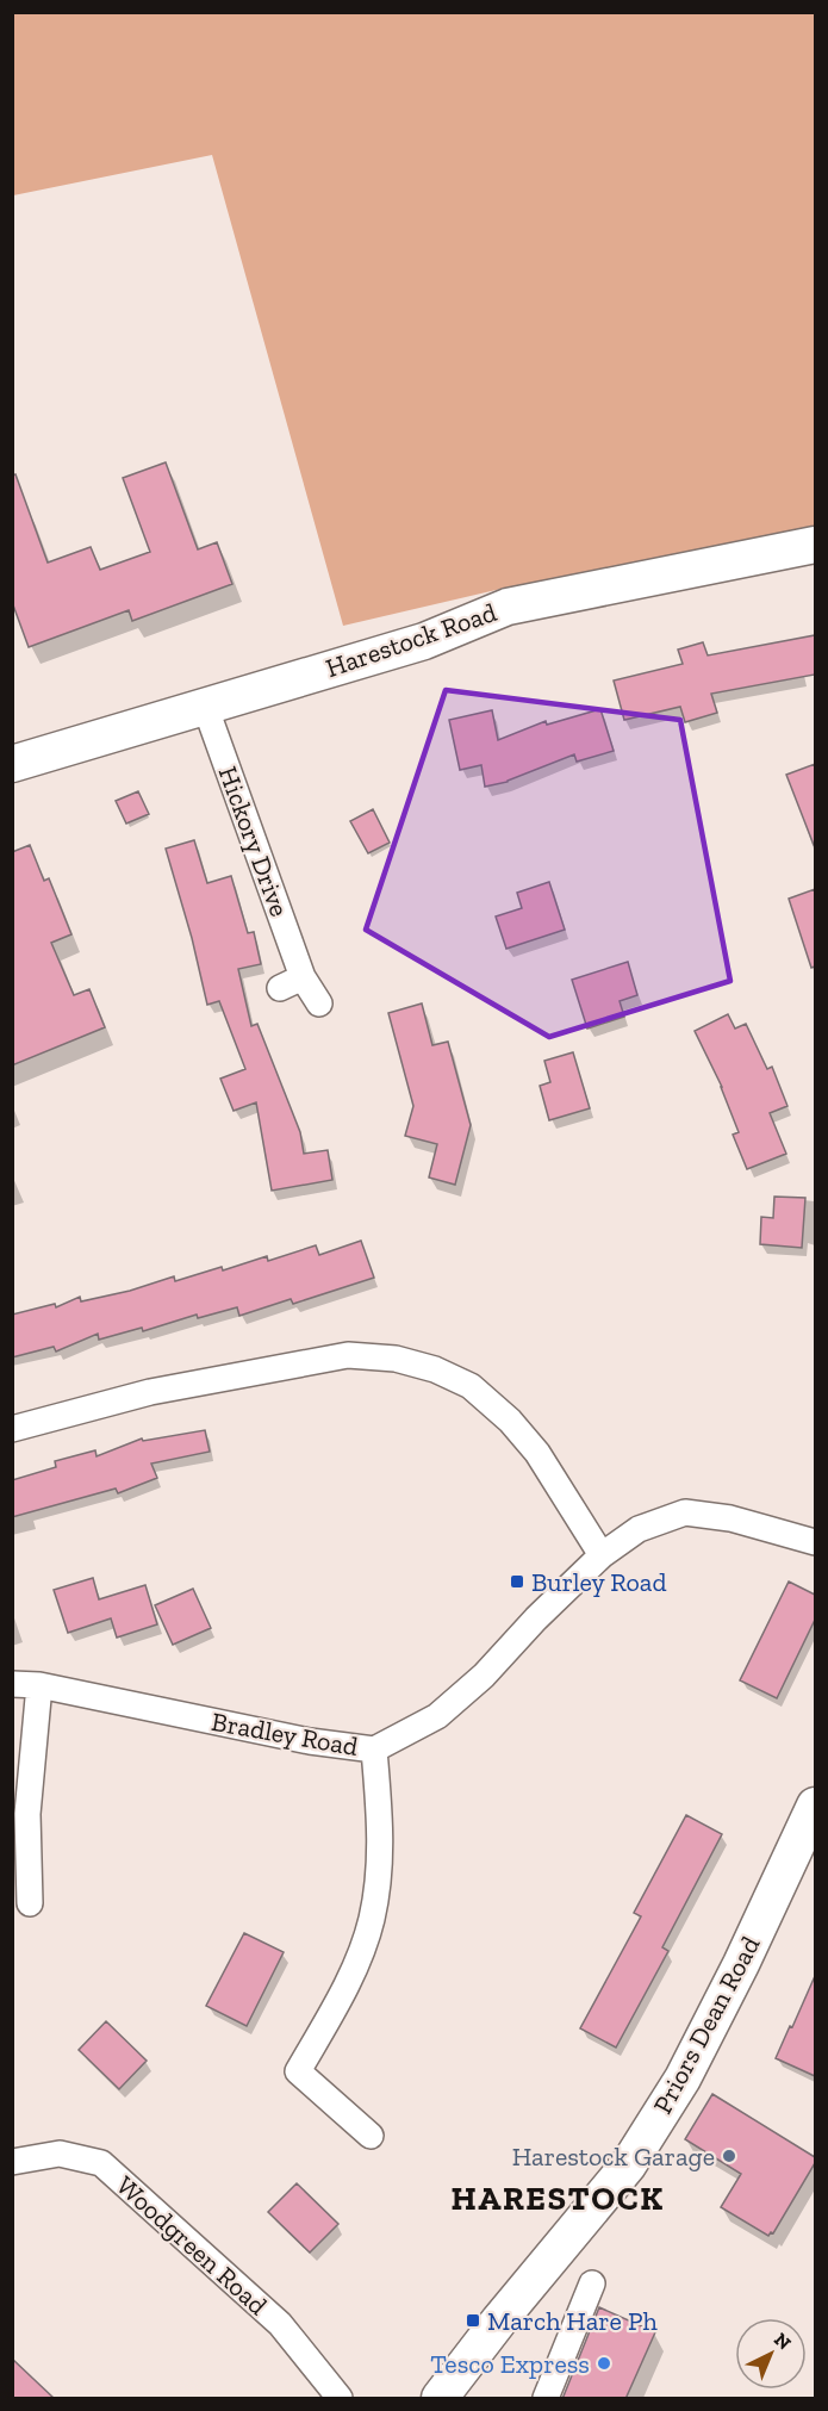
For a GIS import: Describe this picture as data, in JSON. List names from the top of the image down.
{
  "streets": {
    "street": [
      "Harestock Road",
      "Hickory Drive",
      "Bradley Road",
      "Priors Dean Road",
      "Woodgreen Road"
    ]
  },
  "crossings": [
    ["Harestock Road", "Hickory Drive"]
  ],
  "districts": ["HARESTOCK"],
  "places": {
    "transit": ["Burley Road", "March Hare Ph"],
    "other": ["Harestock Garage", "Tesco Express"]
  },
  "north": "top right"
}
